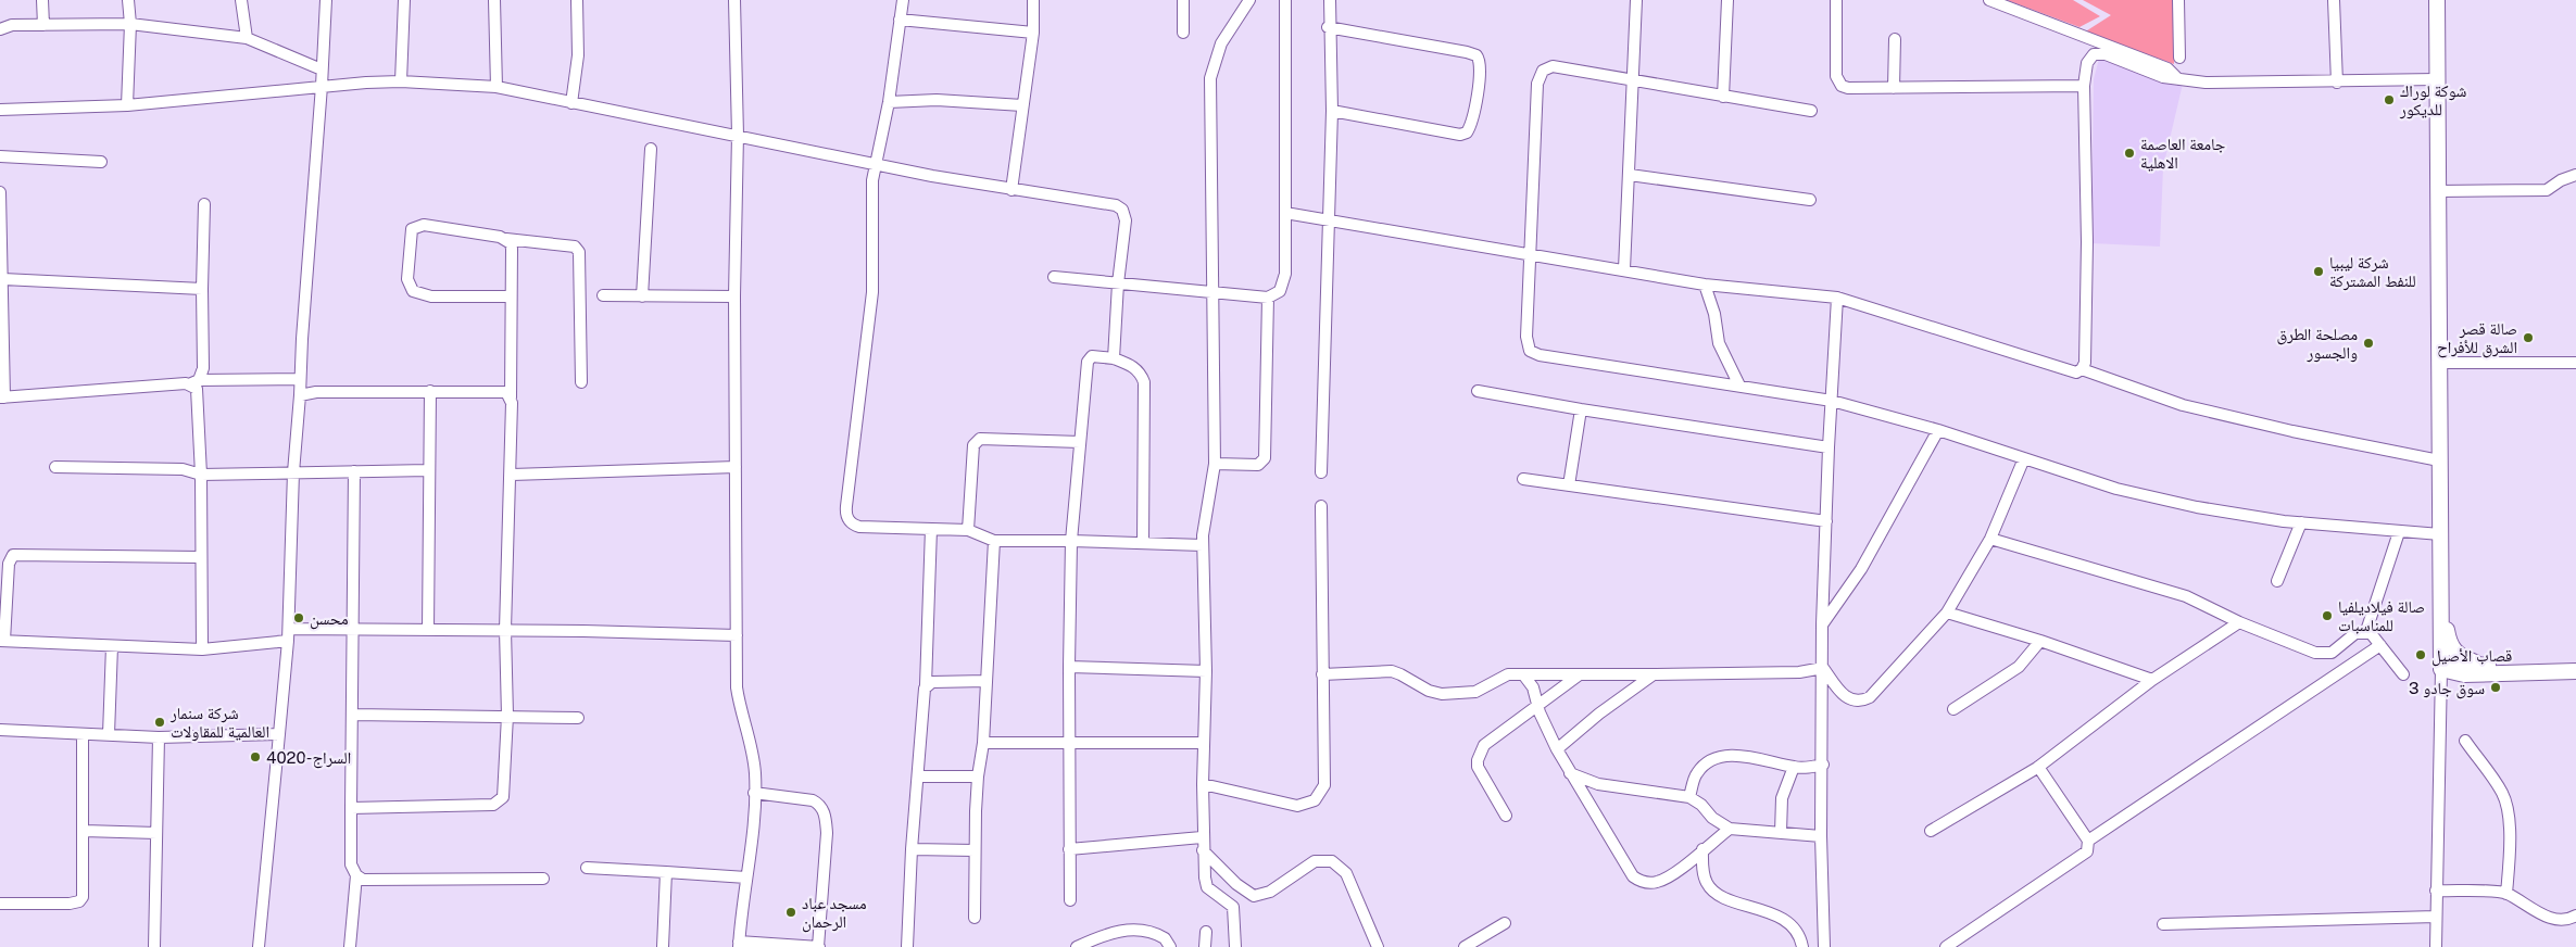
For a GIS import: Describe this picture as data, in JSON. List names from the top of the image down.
{
  "places": [
    "شوكة لوراك للديكور",
    "جامعة العاصمة الاهلية",
    "شركة ليبيا للنفط المشتركة",
    "صالة قصر الشرق للأفراح",
    "مصلحة الطرق والجسور",
    "صالة فيلاديلفيا للمناسبات",
    "محسن",
    "قصاب الأصيل",
    "سوق جادو 3",
    "شركة سنمار العالمية للمقاولات",
    "السراج-4020",
    "مسجد عباد الرحمان"
  ]
}
